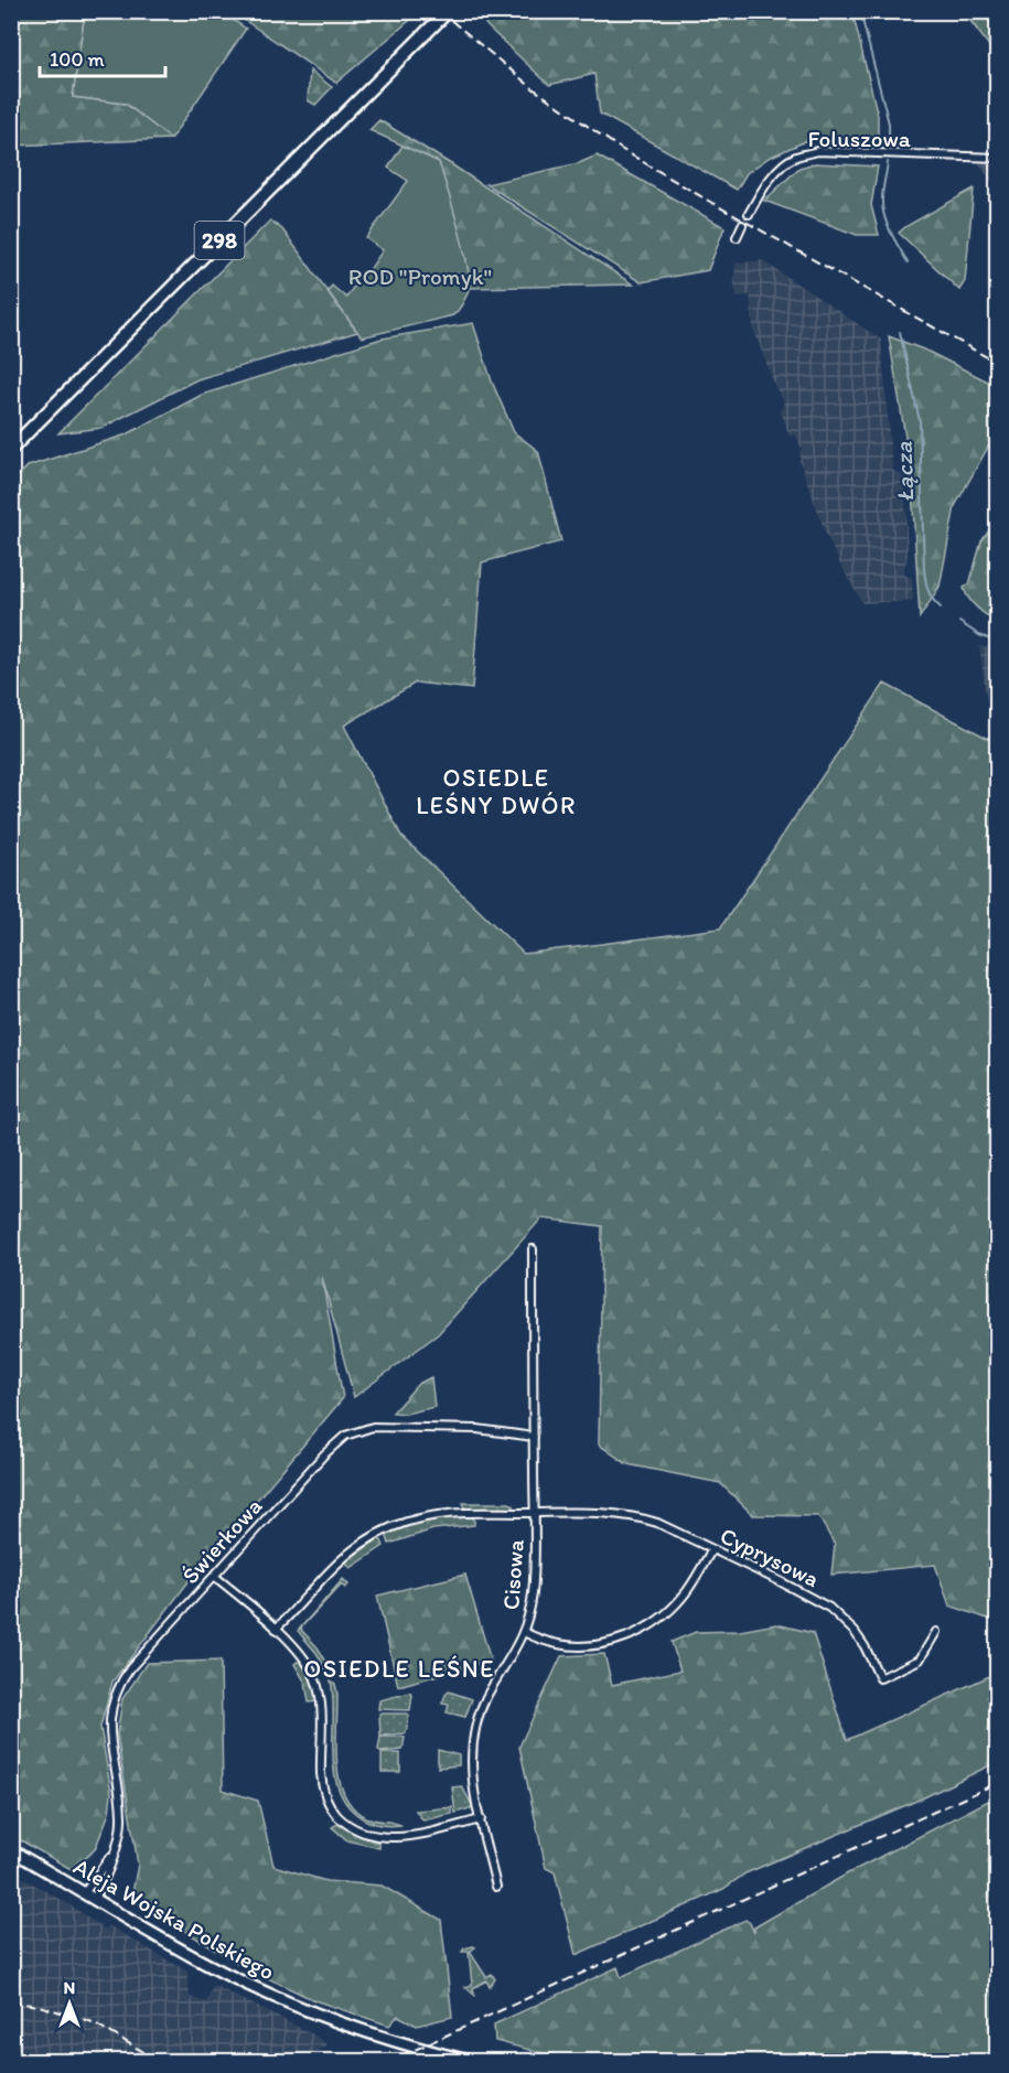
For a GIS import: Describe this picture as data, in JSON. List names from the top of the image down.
{
  "streets": {
    "main road": ["298", "Aleja Wojska Polskiego"],
    "street": [
      "Foluszowa",
      "Świerkowa",
      "Cyprysowa",
      "Cisowa"
    ]
  },
  "crossings": [
    ["Świerkowa", "Cisowa"],
    ["Świerkowa", "Aleja Wojska Polskiego"],
    ["Cyprysowa", "Cisowa"]
  ],
  "districts": ["OSIEDLE LEŚNY DWÓR", "OSIEDLE LEŚNE"],
  "water": ["Łącza"],
  "parks": ["ROD \"Promyk\""],
  "scale_bar": "100 m",
  "north": "top"
}
